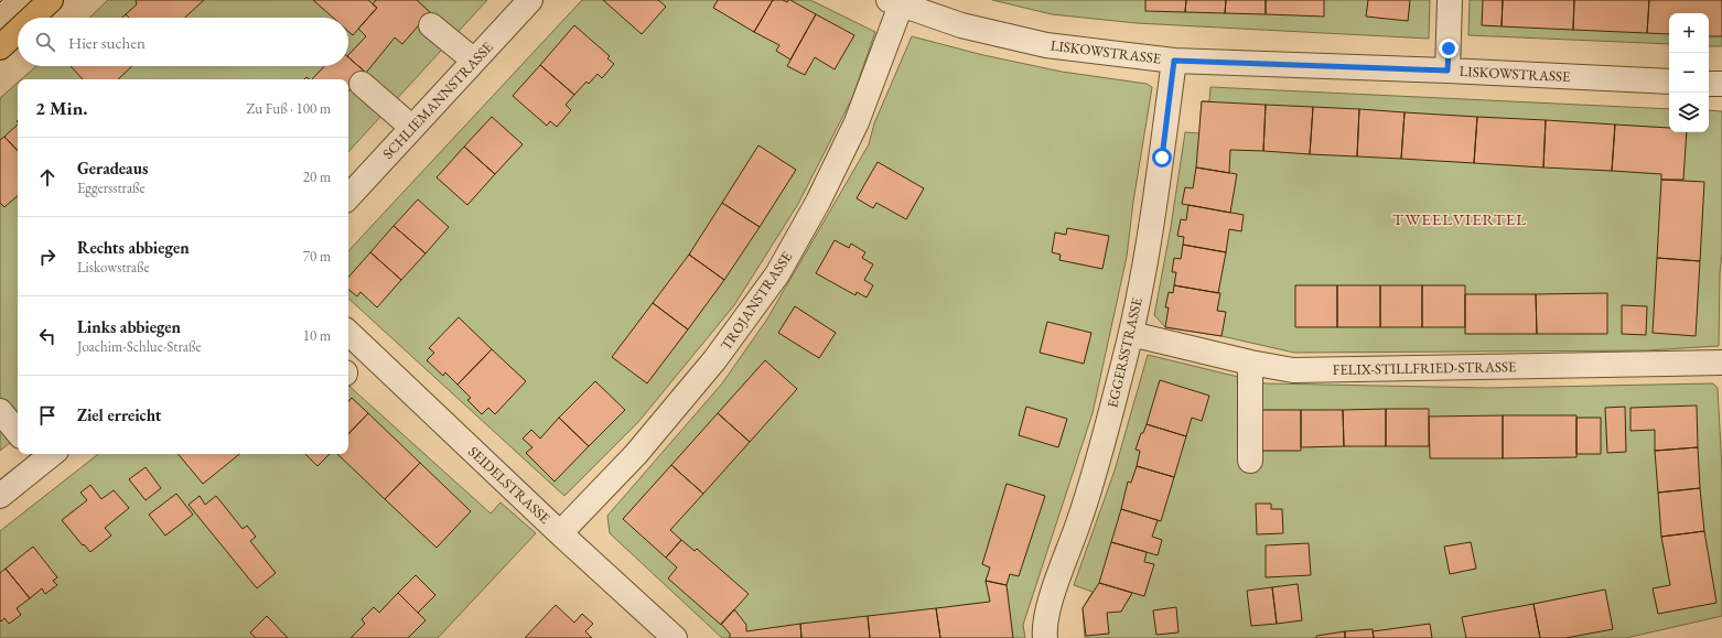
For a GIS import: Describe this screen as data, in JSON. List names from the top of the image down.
{
  "streets": {
    "street": [
      "LISKOWSTRASSE",
      "SCHLIEMANNSTRASSE",
      "TROJANSTRASSE",
      "EGGERSSTRASSE",
      "FELIX-STILLFRIED-STRASSE",
      "SEIDELSTRASSE"
    ]
  },
  "crossings": [
    ["LISKOWSTRASSE", "TROJANSTRASSE"],
    ["LISKOWSTRASSE", "EGGERSSTRASSE"],
    ["TROJANSTRASSE", "SEIDELSTRASSE"],
    ["EGGERSSTRASSE", "FELIX-STILLFRIED-STRASSE"]
  ],
  "districts": ["TWEELVIERTEL"],
  "page": {
    "map_buttons": ["+", "−"],
    "search": "Hier suchen",
    "heading": ["2 Min.", "Zu Fuß · 100 m"],
    "list": [
      ["Geradeaus", "Eggersstraße", "20 m"],
      ["Rechts abbiegen", "Liskowstraße", "70 m"],
      ["Links abbiegen", "Joachim-Schlue-Straße", "10 m"],
      "Ziel erreicht"
    ]
  }
}
